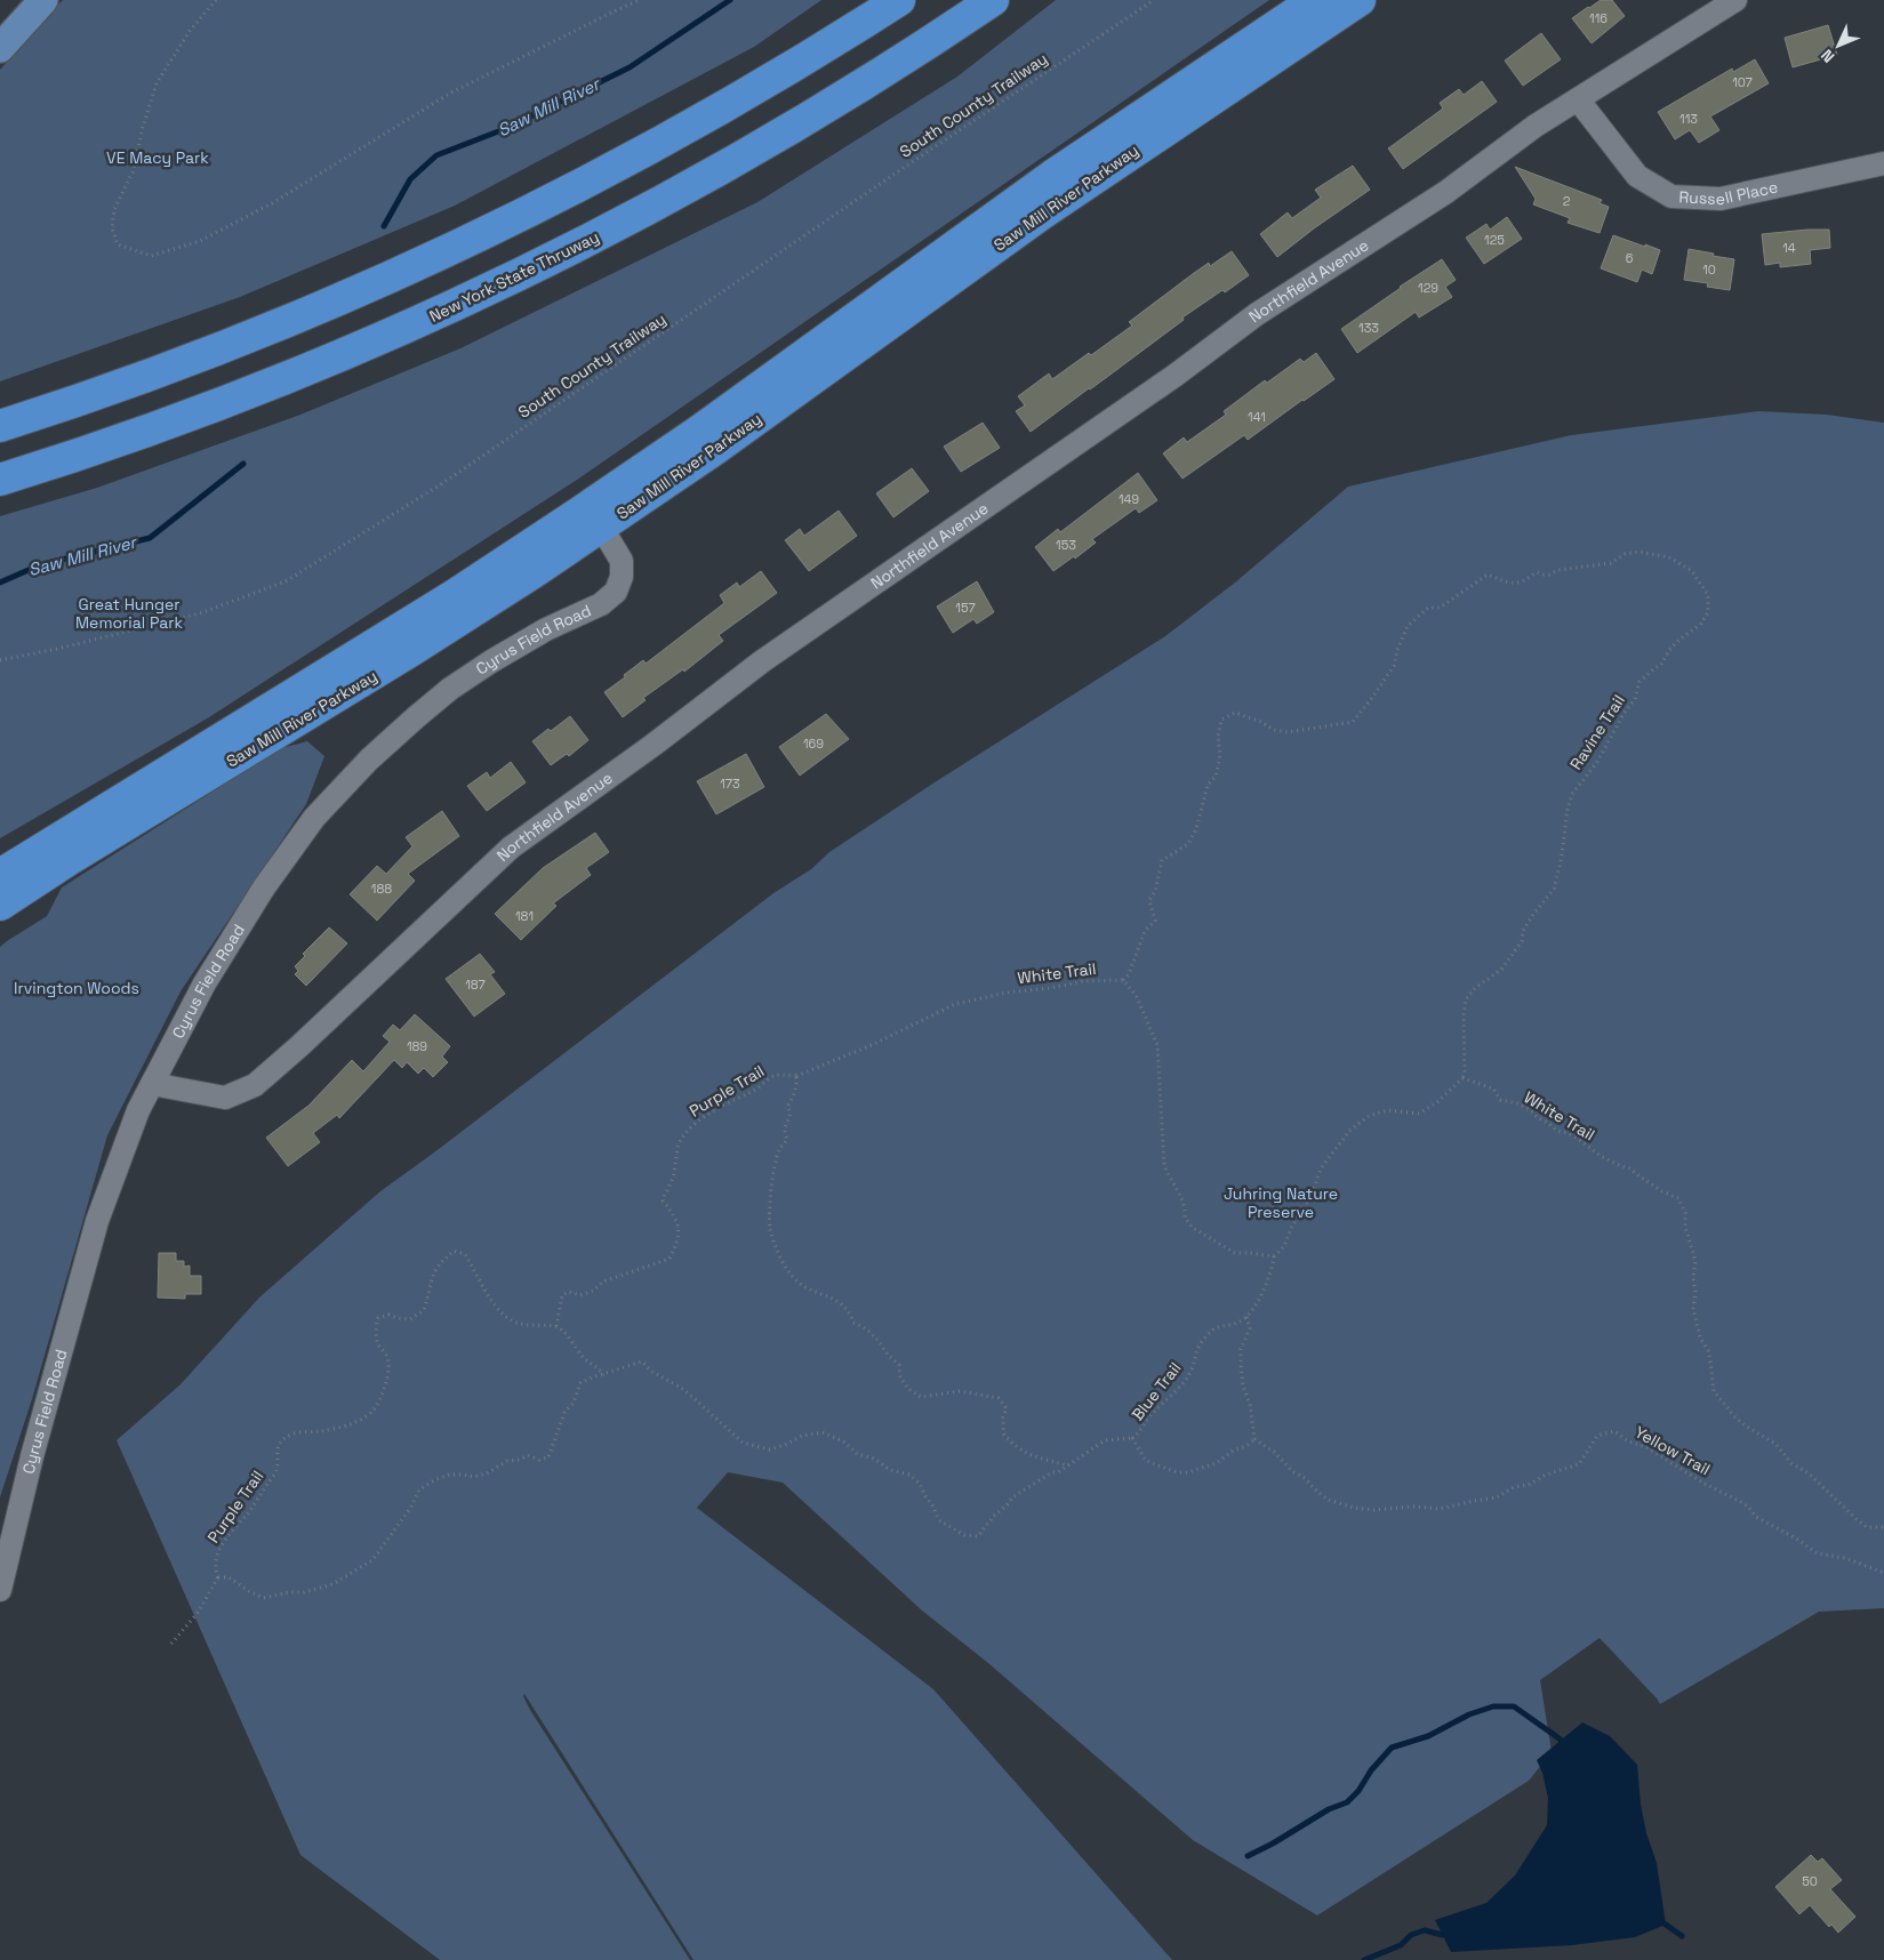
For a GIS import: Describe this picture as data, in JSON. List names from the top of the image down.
{
  "streets": {
    "highway": ["Saw Mill River Parkway", "New York State Thruway"],
    "street": ["Russell Place", "Northfield Avenue", "Cyrus Field Road"],
    "path": [
      "South County Trailway",
      "Ravine Trail",
      "White Trail",
      "Purple Trail",
      "Blue Trail",
      "Yellow Trail"
    ]
  },
  "crossings": [
    ["Russell Place", "Northfield Avenue"],
    ["Saw Mill River Parkway", "Cyrus Field Road"],
    ["Northfield Avenue", "Cyrus Field Road"],
    ["Ravine Trail", "White Trail"],
    ["White Trail", "Purple Trail"]
  ],
  "water": ["Saw Mill River"],
  "parks": [
    "VE Macy Park",
    "Great Hunger Memorial Park",
    "Irvington Woods",
    "Juhring Nature Preserve"
  ],
  "house_numbers": [
    "116",
    "107",
    "113",
    "2",
    "125",
    "14",
    "6",
    "10",
    "129",
    "133",
    "141",
    "149",
    "153",
    "157",
    "169",
    "173",
    "188",
    "181",
    "187",
    "189",
    "50"
  ],
  "north": "bottom left"
}
